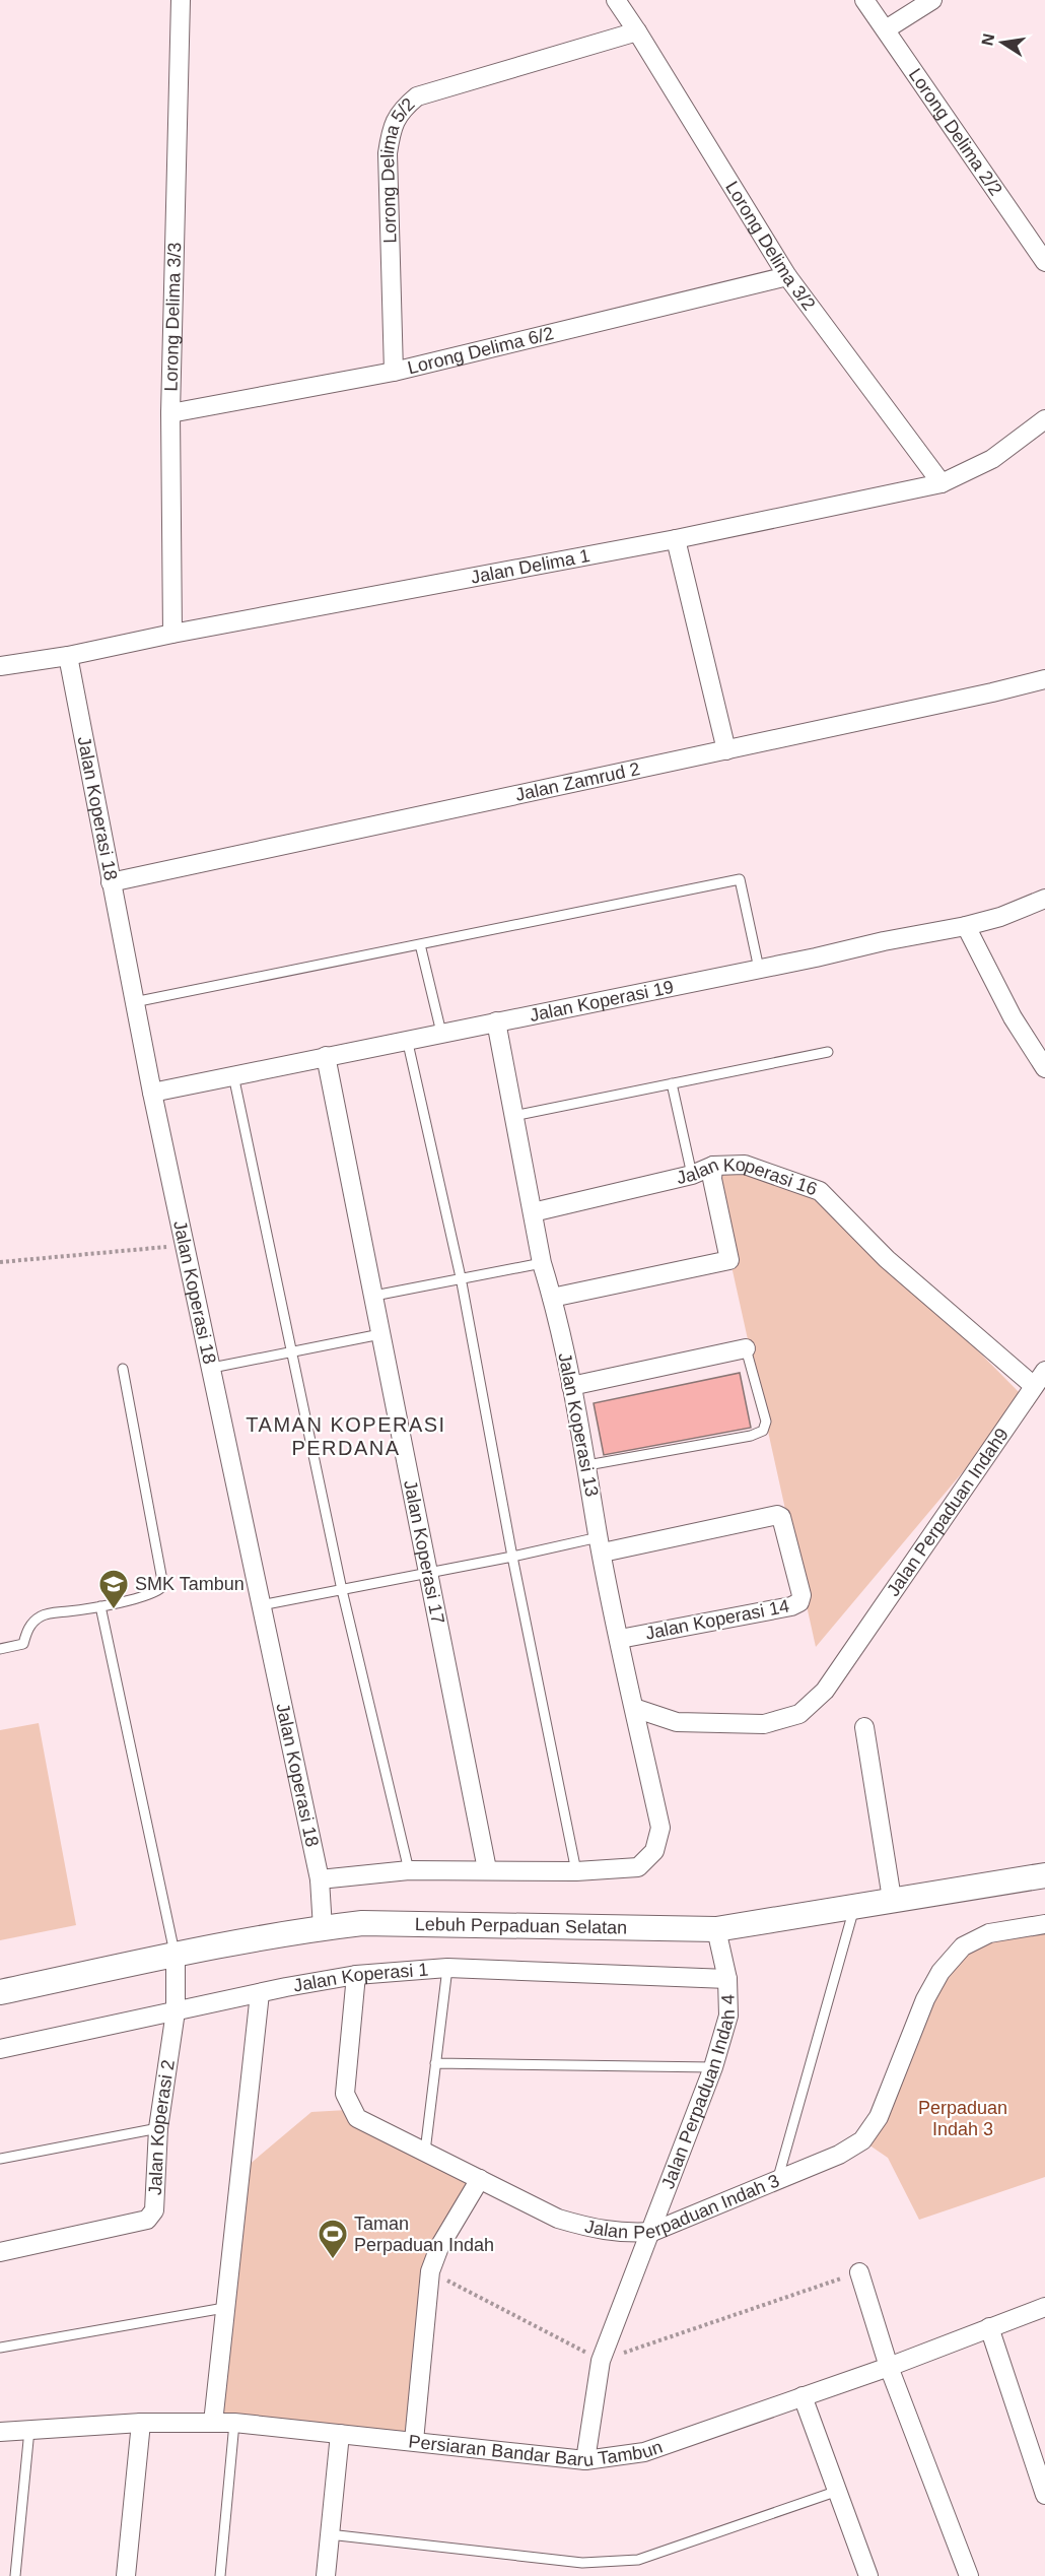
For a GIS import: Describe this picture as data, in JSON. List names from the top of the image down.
{
  "streets": {
    "street": [
      "Lorong Delima 2/2",
      "Lorong Delima 5/2",
      "Lorong Delima 3/2",
      "Lorong Delima 3/3",
      "Lorong Delima 6/2",
      "Jalan Delima 1",
      "Jalan Zamrud 2",
      "Jalan Koperasi 18",
      "Jalan Koperasi 19",
      "Jalan Koperasi 16",
      "Jalan Koperasi 13",
      "Jalan Perpaduan Indah9",
      "Jalan Koperasi 17",
      "Jalan Koperasi 14",
      "Lebuh Perpaduan Selatan",
      "Jalan Koperasi 1",
      "Jalan Perpaduan Indah 4",
      "Jalan Koperasi 2",
      "Jalan Perpaduan Indah 3",
      "Persiaran Bandar Baru Tambun"
    ]
  },
  "crossings": [
    ["Lorong Delima 5/2", "Lorong Delima 3/2"],
    ["Lorong Delima 5/2", "Lorong Delima 6/2"],
    ["Lorong Delima 3/2", "Lorong Delima 6/2"],
    ["Lorong Delima 3/2", "Jalan Delima 1"],
    ["Lorong Delima 3/3", "Lorong Delima 6/2"],
    ["Lorong Delima 3/3", "Jalan Delima 1"],
    ["Jalan Delima 1", "Jalan Koperasi 18"],
    ["Jalan Zamrud 2", "Jalan Koperasi 18"],
    ["Jalan Koperasi 18", "Jalan Koperasi 19"],
    ["Jalan Koperasi 18", "Lebuh Perpaduan Selatan"],
    ["Jalan Koperasi 19", "Jalan Koperasi 13"],
    ["Jalan Koperasi 19", "Jalan Koperasi 17"],
    ["Jalan Koperasi 16", "Jalan Koperasi 13"],
    ["Jalan Koperasi 16", "Jalan Perpaduan Indah9"],
    ["Jalan Koperasi 13", "Jalan Perpaduan Indah9"],
    ["Jalan Koperasi 13", "Jalan Koperasi 14"],
    ["Lebuh Perpaduan Selatan", "Jalan Perpaduan Indah 4"],
    ["Lebuh Perpaduan Selatan", "Jalan Koperasi 2"],
    ["Jalan Koperasi 1", "Jalan Perpaduan Indah 4"],
    ["Jalan Koperasi 1", "Jalan Koperasi 2"],
    ["Jalan Koperasi 1", "Jalan Perpaduan Indah 3"],
    ["Jalan Perpaduan Indah 4", "Jalan Perpaduan Indah 3"],
    ["Jalan Perpaduan Indah 4", "Persiaran Bandar Baru Tambun"]
  ],
  "districts": ["TAMAN KOPERASI PERDANA"],
  "parks": ["Perpaduan Indah 3"],
  "places": {
    "school or university": ["SMK Tambun"],
    "sports": ["Taman Perpaduan Indah"]
  },
  "north": "left"
}
